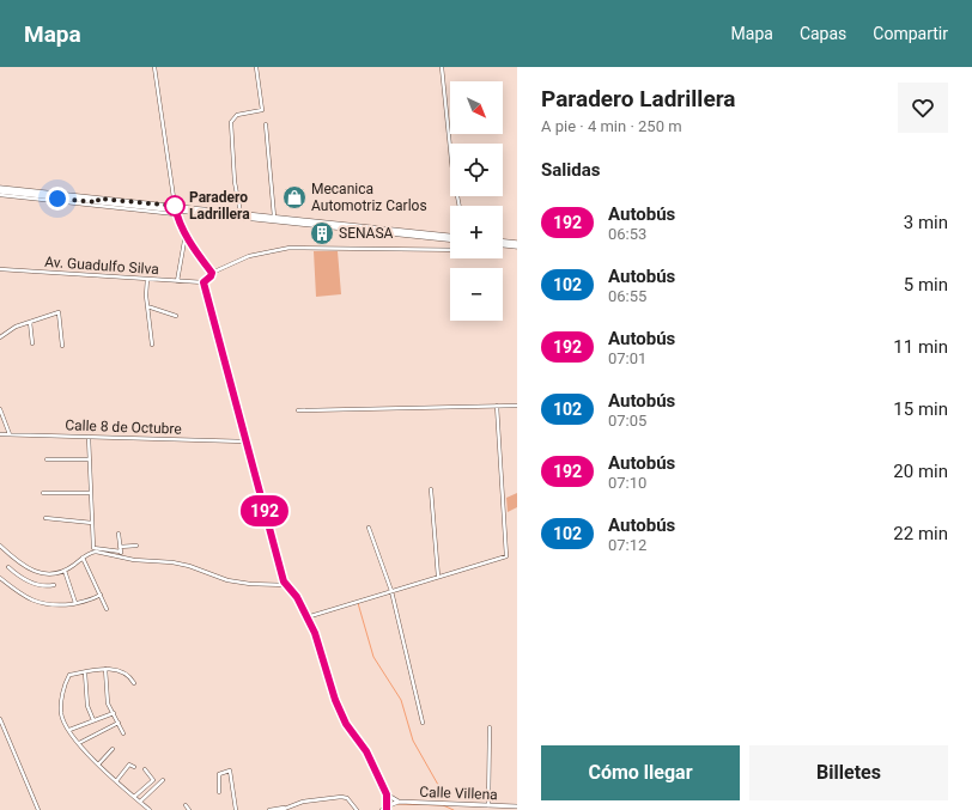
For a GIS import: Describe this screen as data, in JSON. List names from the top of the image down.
{
  "streets": {
    "street": ["Av. Guadulfo Silva", "Calle 8 de Octubre", "Calle Villena"]
  },
  "places": {
    "shop": ["Mecanica Automotriz Carlos"],
    "other": ["Paradero Ladrillera"],
    "building": ["SENASA"]
  },
  "lines": ["bus line 192"],
  "north": "bottom right",
  "page": {
    "header": "Mapa",
    "nav": ["Mapa", "Capas", "Compartir"],
    "on_map": "192",
    "heading": [
      ["Paradero Ladrillera", "A pie · 4 min · 250 m"],
      "Salidas"
    ],
    "map_buttons": ["+", "−"],
    "list": [
      {
        "mark": "192",
        "name": "Autobús",
        "note": "06:53",
        "value": "3 min"
      },
      {
        "mark": "102",
        "name": "Autobús",
        "note": "06:55",
        "value": "5 min"
      },
      {
        "mark": "192",
        "name": "Autobús",
        "note": "07:01",
        "value": "11 min"
      },
      {
        "mark": "102",
        "name": "Autobús",
        "note": "07:05",
        "value": "15 min"
      },
      {
        "mark": "192",
        "name": "Autobús",
        "note": "07:10",
        "value": "20 min"
      },
      {
        "mark": "102",
        "name": "Autobús",
        "note": "07:12",
        "value": "22 min"
      }
    ],
    "buttons": ["Cómo llegar", "Billetes"]
  }
}
